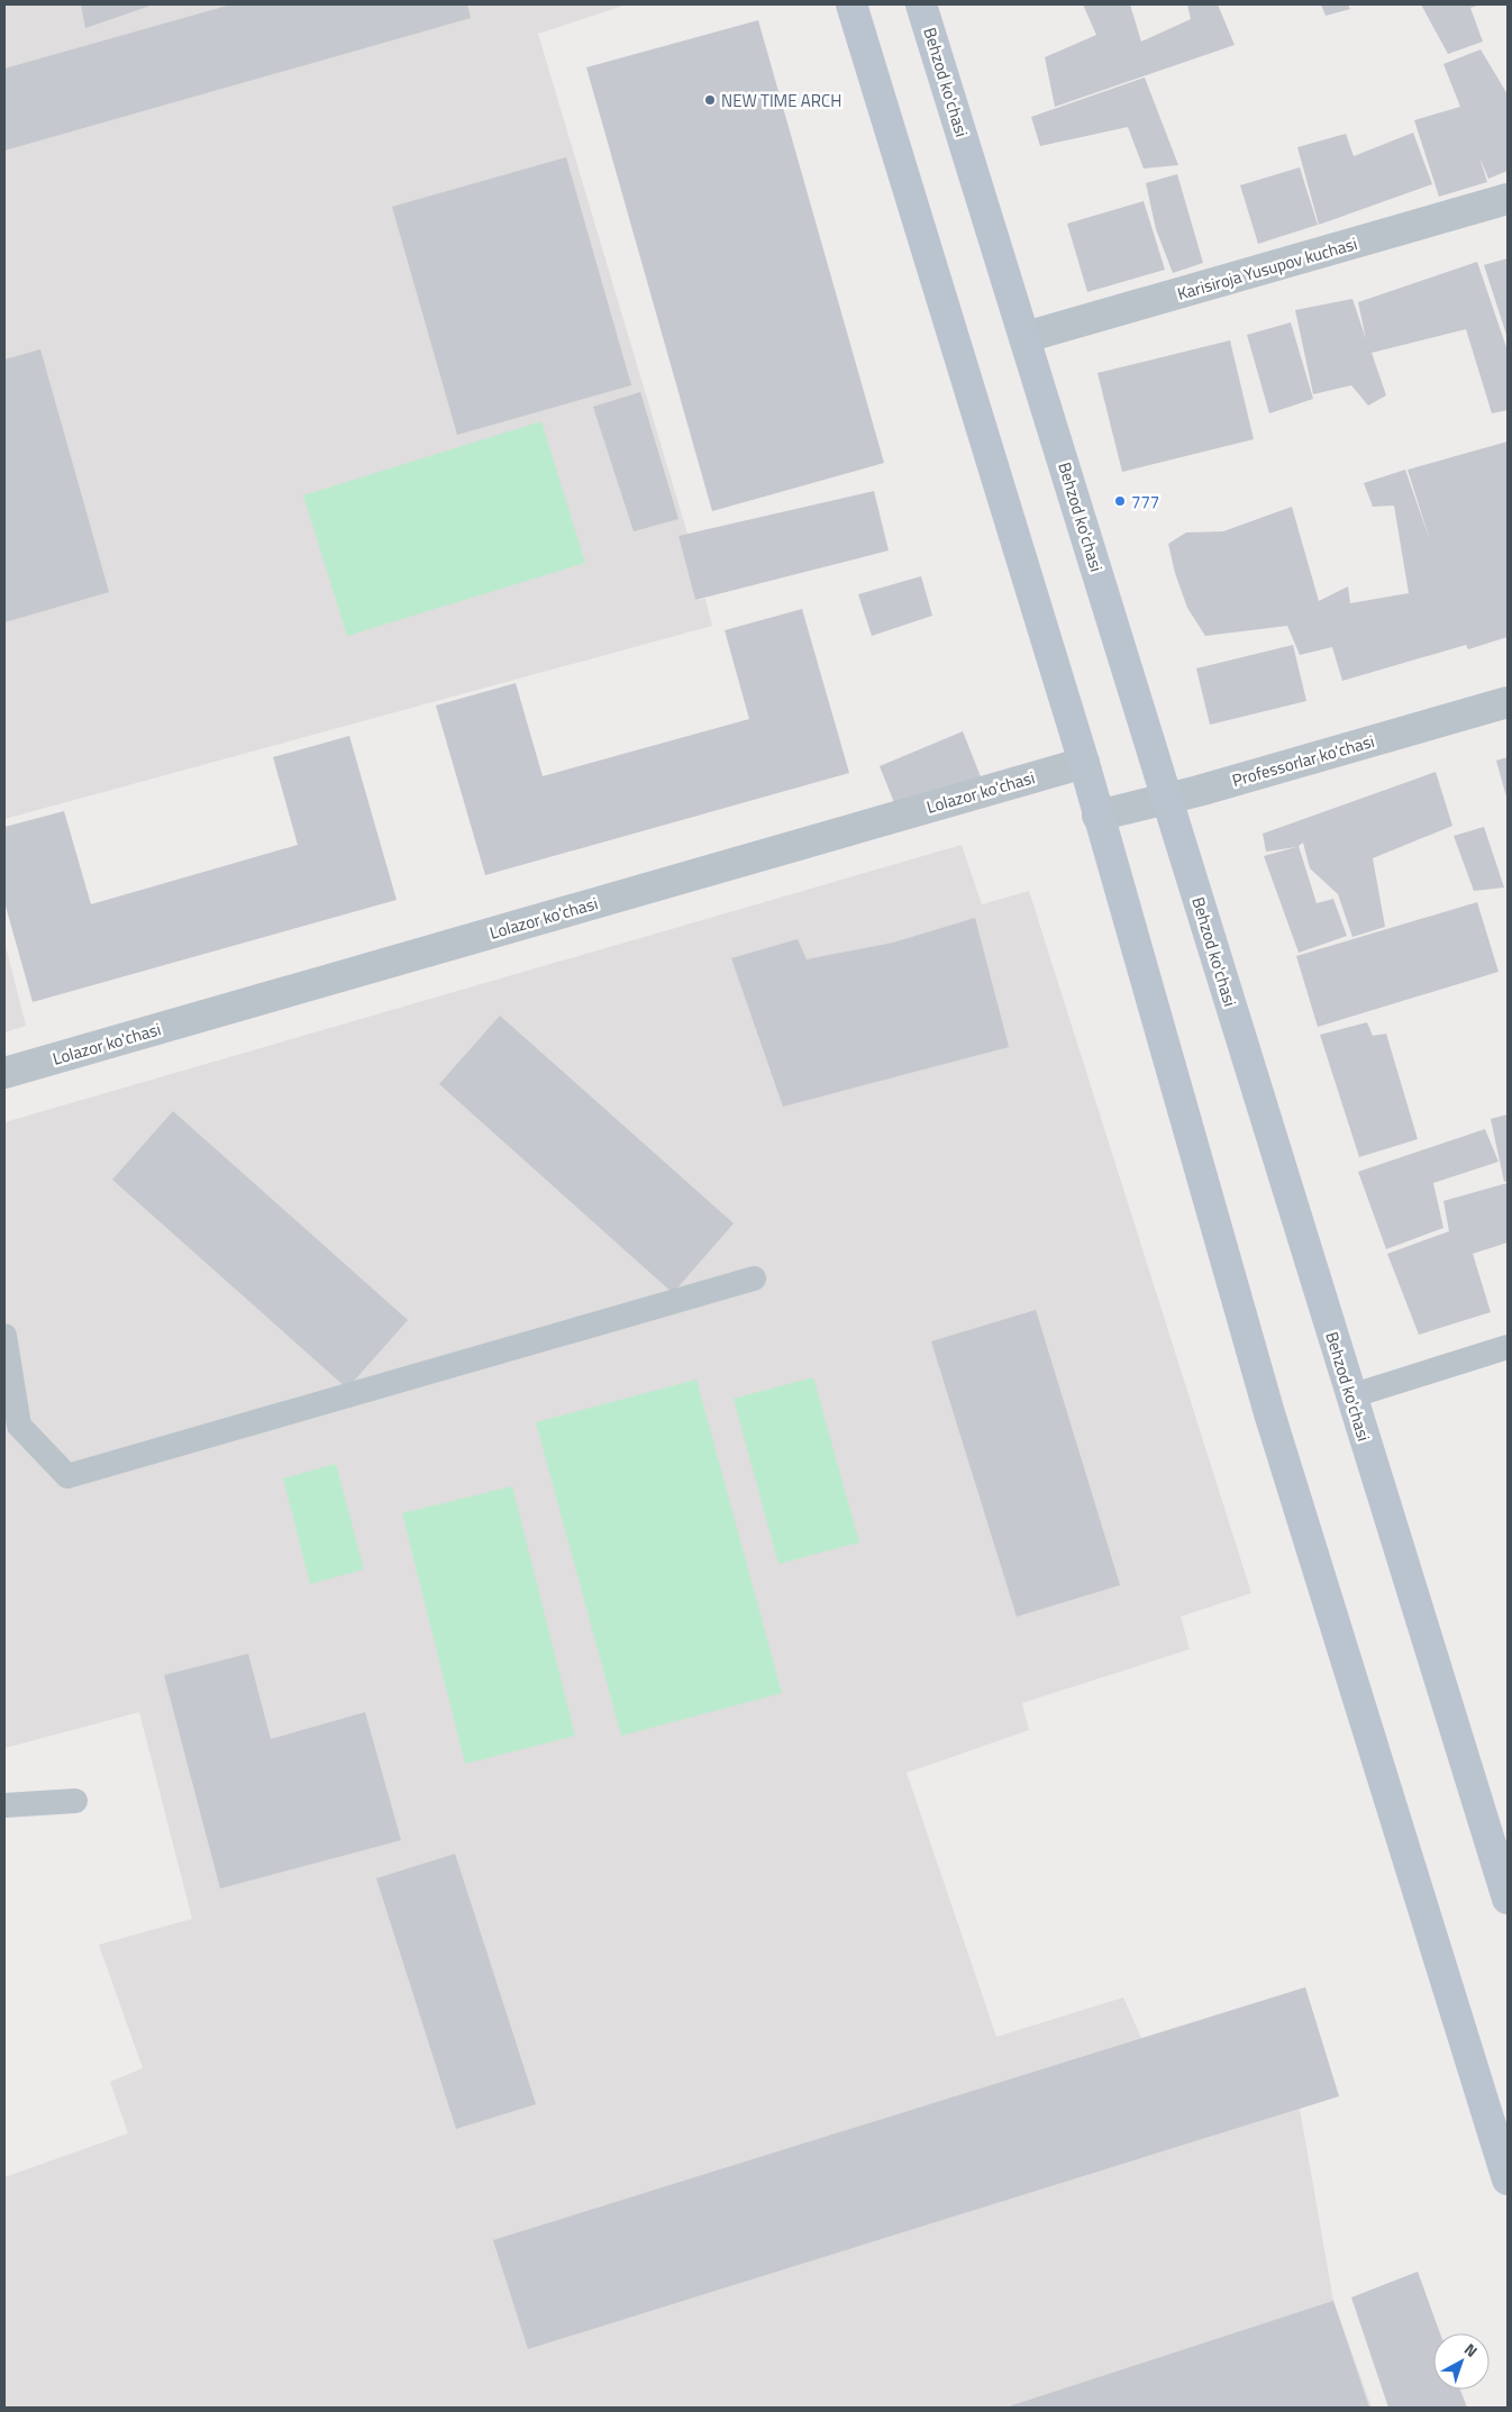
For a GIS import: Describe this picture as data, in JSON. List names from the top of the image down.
{
  "streets": {
    "street": [
      "Behzod ko'chasi",
      "Karisiroja Yusupov kuchasi",
      "Professorlar ko'chasi",
      "Lolazor ko'chasi"
    ]
  },
  "crossings": [
    ["Behzod ko'chasi", "Karisiroja Yusupov kuchasi"],
    ["Behzod ko'chasi", "Professorlar ko'chasi"]
  ],
  "places": ["NEW TIME ARCH", "777"],
  "north": "top right"
}
